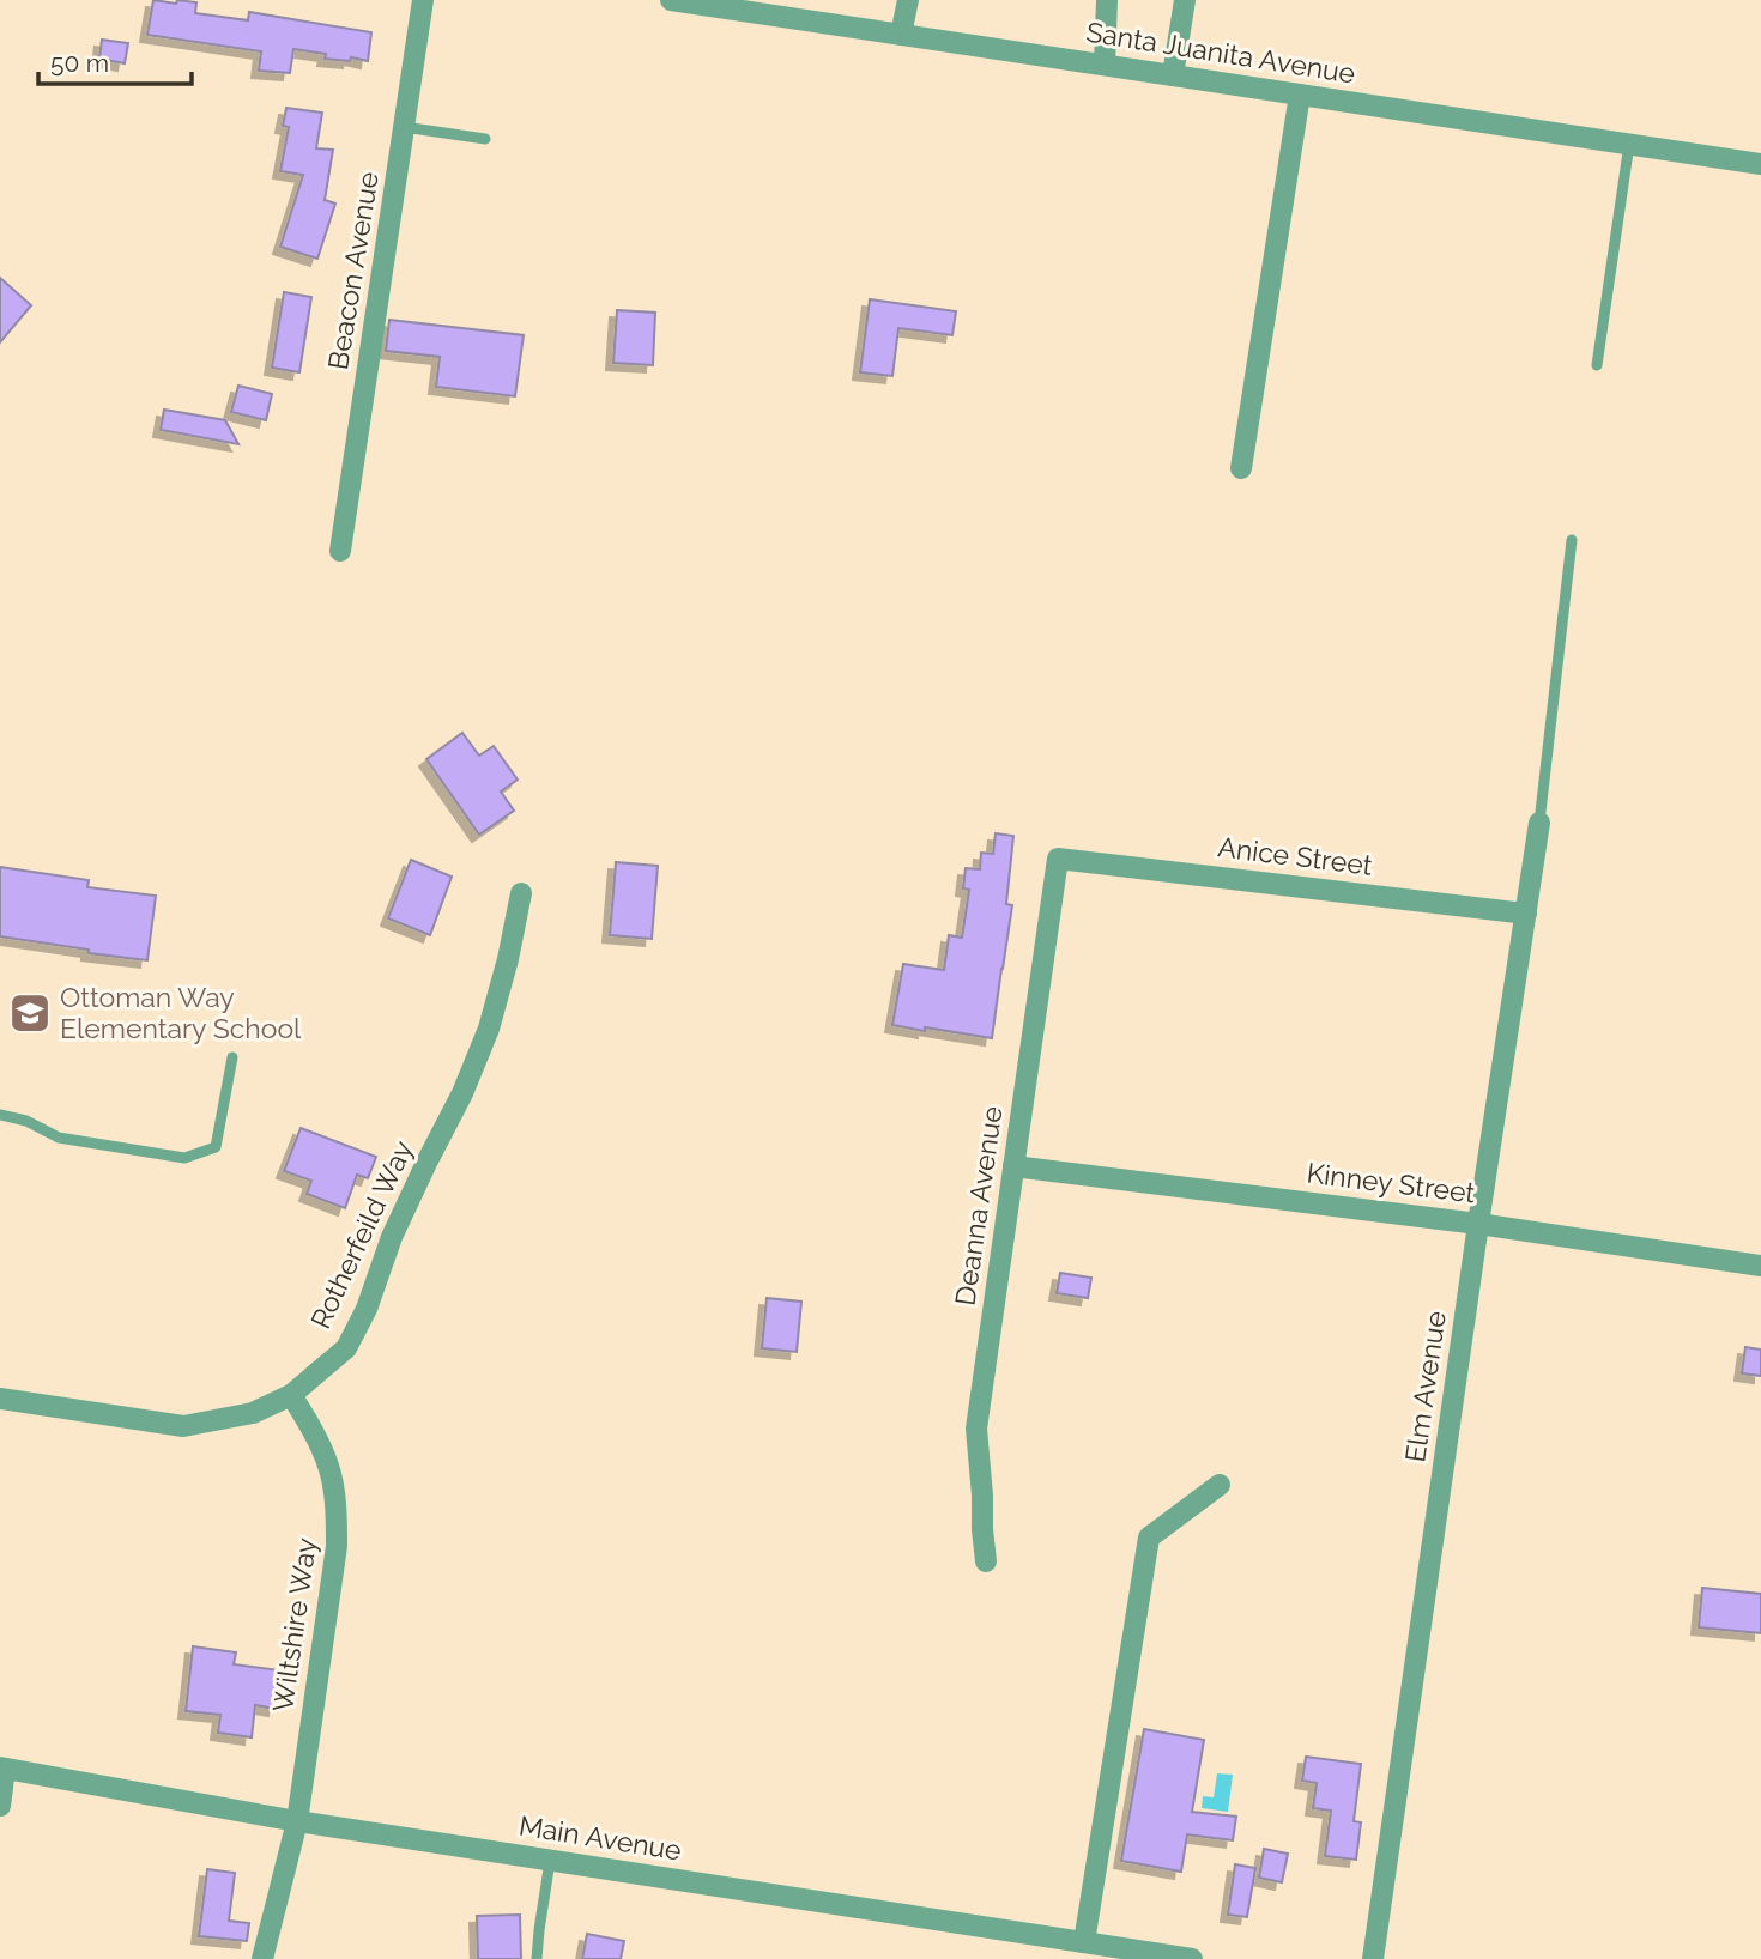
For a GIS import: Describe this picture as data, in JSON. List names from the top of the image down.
{
  "streets": {
    "street": [
      "Santa Juanita Avenue",
      "Beacon Avenue",
      "Anice Street",
      "Kinney Street",
      "Deanna Avenue",
      "Rotherfeild Way",
      "Elm Avenue",
      "Wiltshire Way",
      "Main Avenue"
    ]
  },
  "crossings": [
    ["Anice Street", "Deanna Avenue"],
    ["Anice Street", "Elm Avenue"],
    ["Kinney Street", "Deanna Avenue"],
    ["Kinney Street", "Elm Avenue"],
    ["Rotherfeild Way", "Wiltshire Way"],
    ["Wiltshire Way", "Main Avenue"]
  ],
  "places": {
    "school or university": ["Ottoman Way Elementary School"]
  },
  "scale_bar": "50 m"
}
